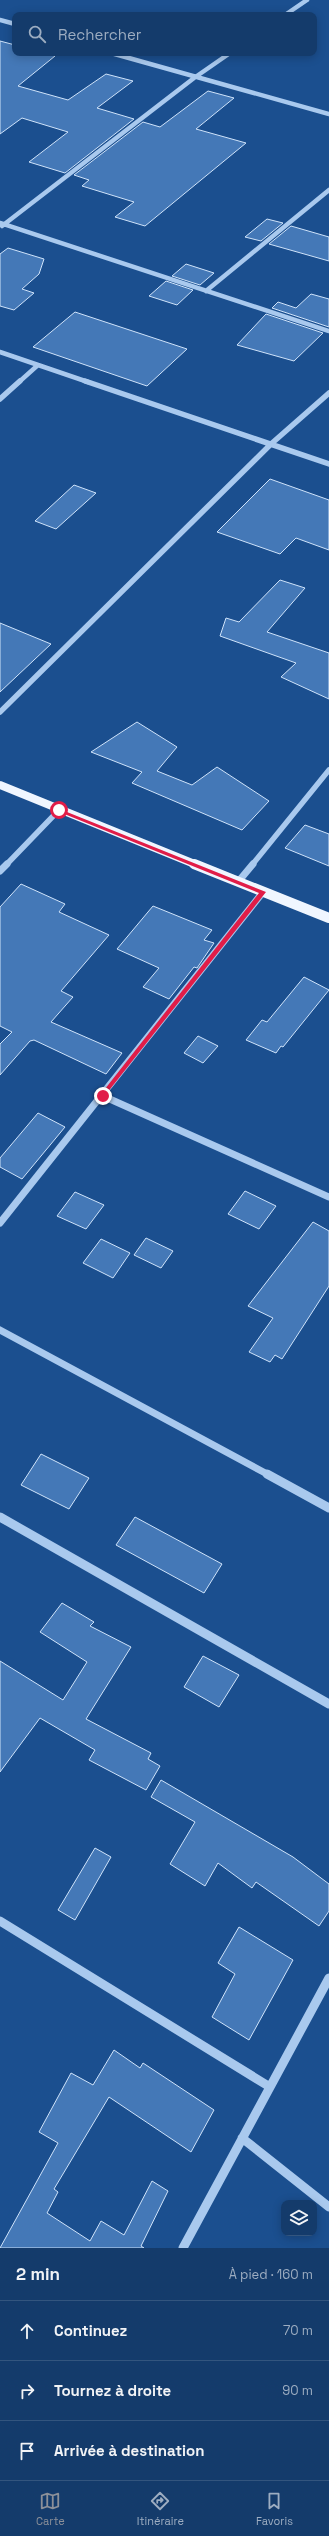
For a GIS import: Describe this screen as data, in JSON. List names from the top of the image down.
{
  "page": {
    "search": "Rechercher",
    "heading": ["2 min", "À pied · 160 m"],
    "list": [
      ["Continuez", "70 m"],
      ["Tournez à droite", "90 m"],
      "Arrivée à destination"
    ],
    "nav": ["Carte", "Itinéraire", "Favoris"]
  }
}
